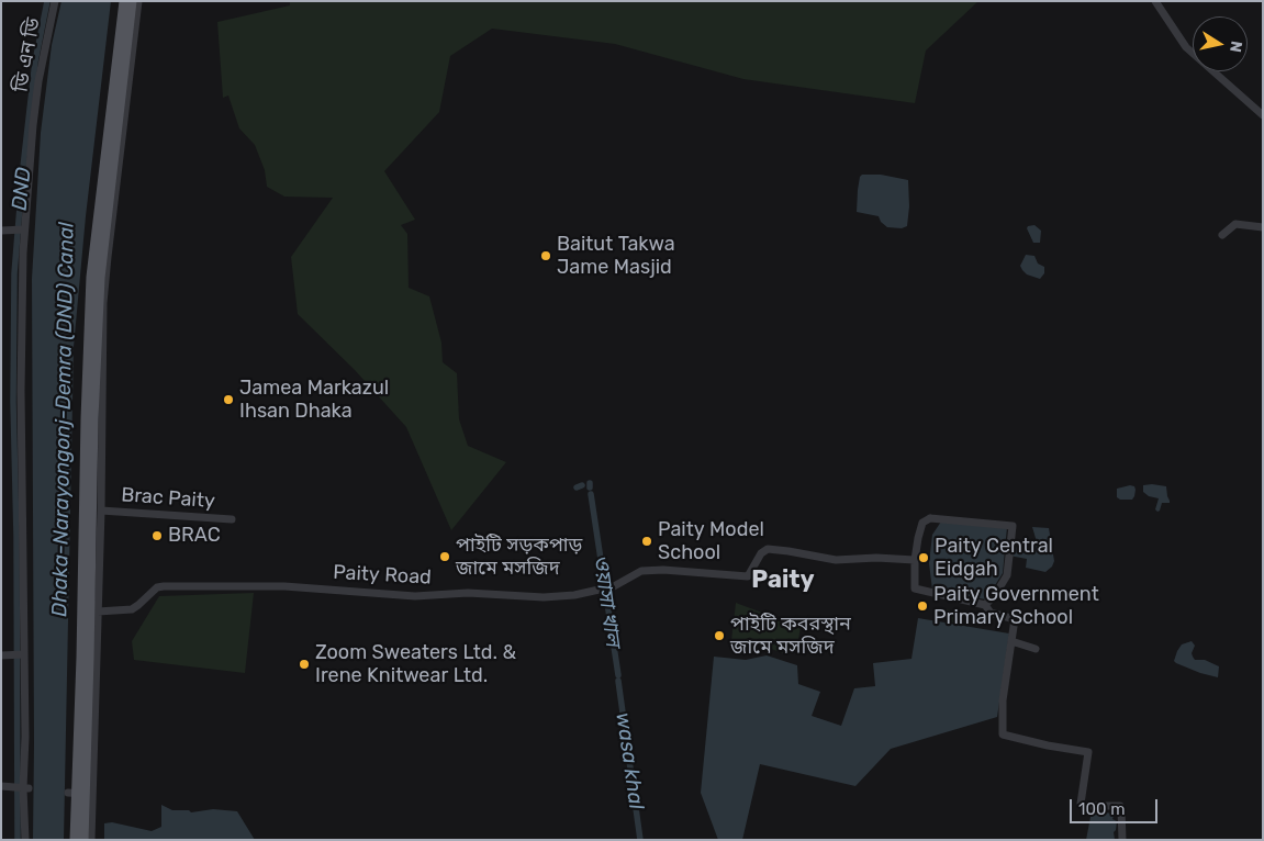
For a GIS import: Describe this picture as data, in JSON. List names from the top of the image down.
{
  "streets": {
    "street": ["ডি এন ডি", "Brac Paity", "Paity Road"]
  },
  "districts": ["Paity"],
  "water": [
    "DND",
    "Dhaka-Narayongonj-Demra (DND) Canal",
    "ওয়াসা খাল",
    "wasa khal"
  ],
  "places": [
    "Baitut Takwa Jame Masjid",
    "Jamea Markazul Ihsan Dhaka",
    "BRAC",
    "Paity Model School",
    "পাইটি সড়কপাড় জামে মসজিদ",
    "Paity Central Eidgah",
    "Paity Government Primary School",
    "পাইটি কবরস্থান জামে মসজিদ",
    "Zoom Sweaters Ltd. & Irene Knitwear Ltd."
  ],
  "scale_bar": "100 m",
  "north": "right"
}
